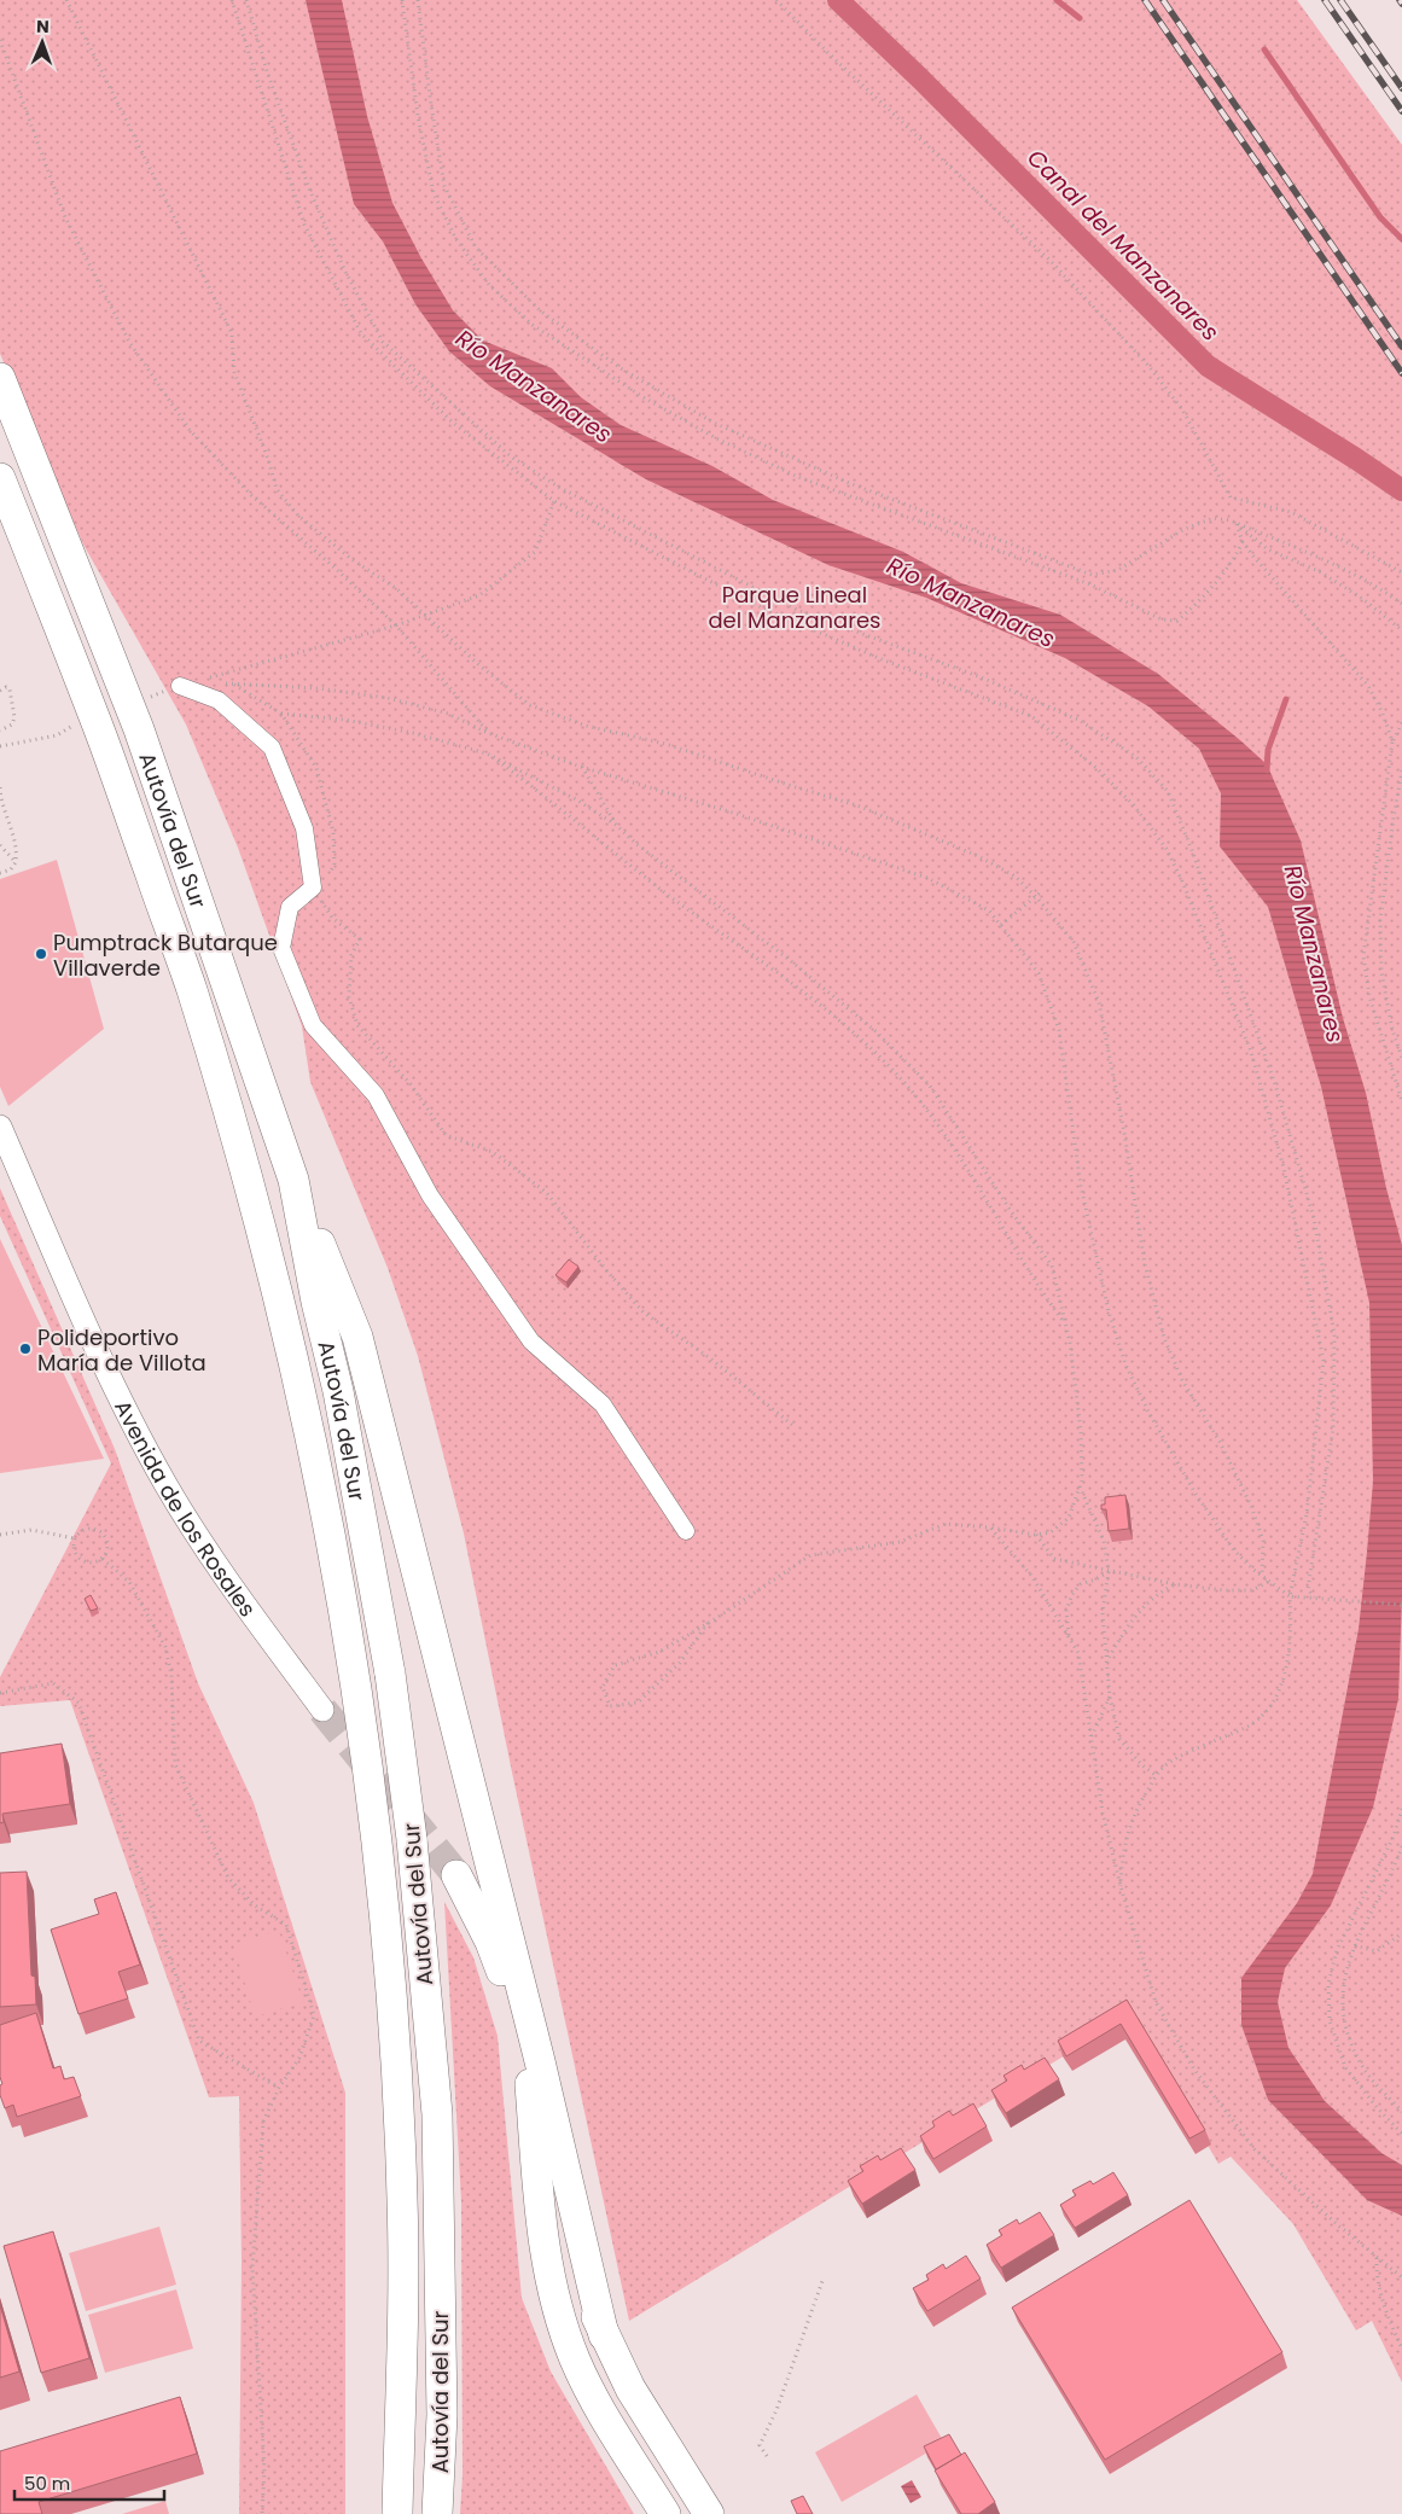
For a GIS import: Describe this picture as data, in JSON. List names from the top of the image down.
{
  "streets": {
    "highway": ["Autovía del Sur"],
    "street": ["Avenida de los Rosales"]
  },
  "water": ["Canal del Manzanares", "Río Manzanares"],
  "parks": ["Parque Lineal del Manzanares"],
  "places": ["Pumptrack Butarque Villaverde", "Polideportivo María de Villota"],
  "scale_bar": "50 m",
  "north": "top"
}
